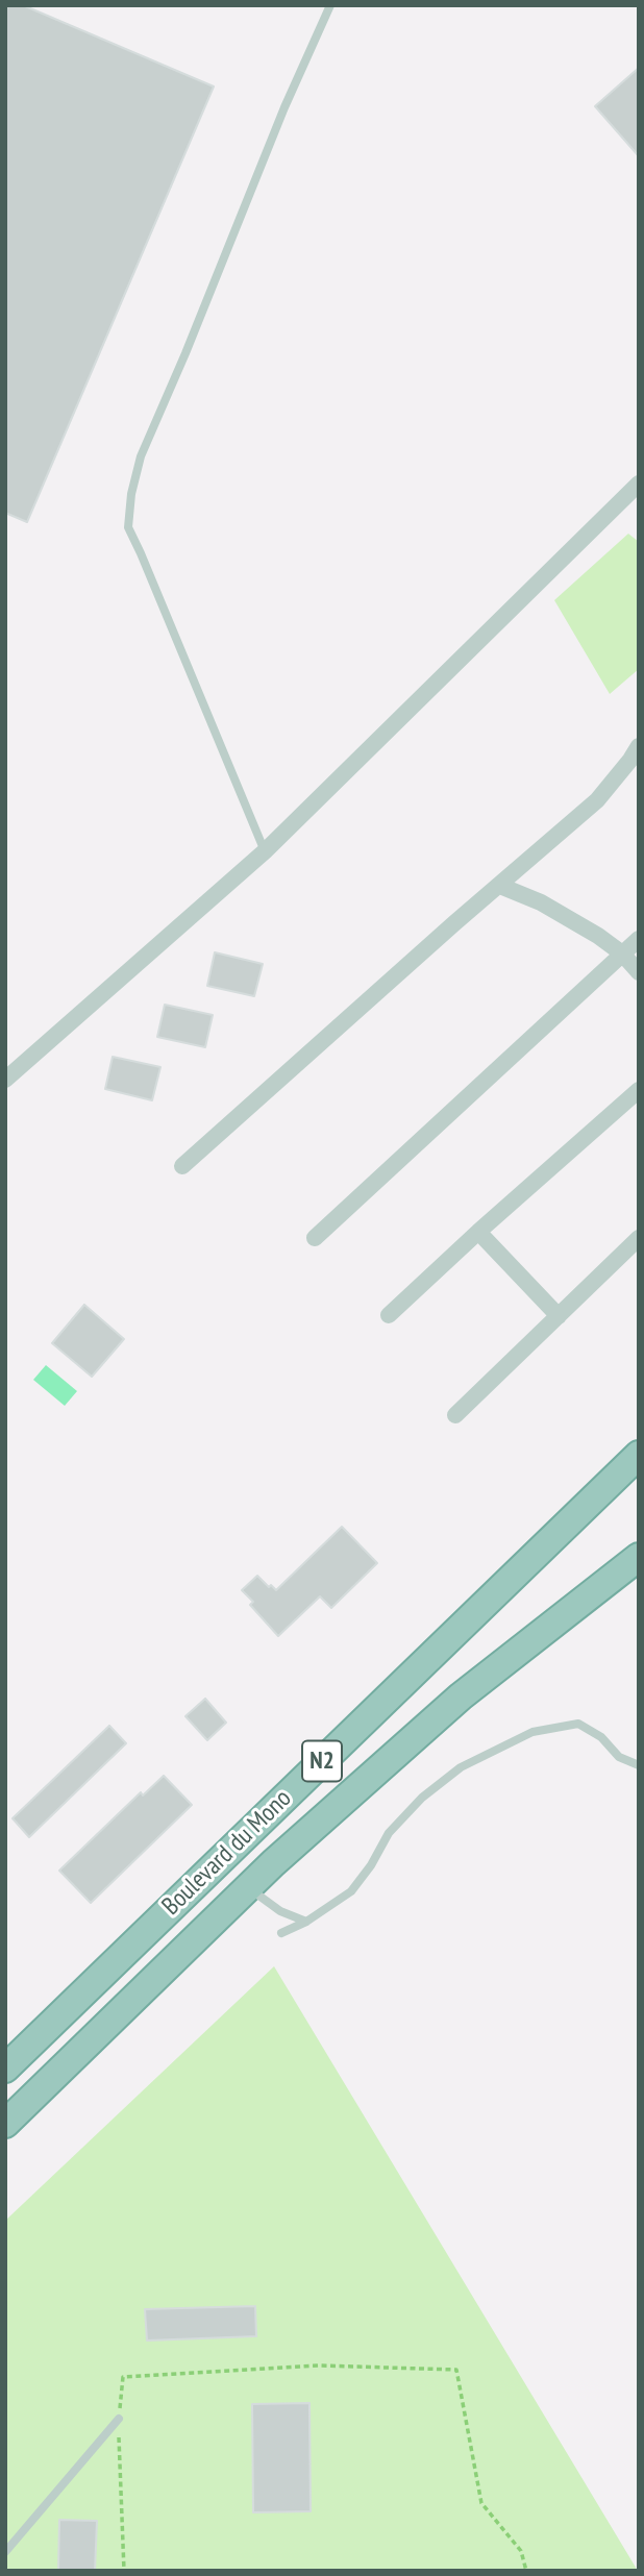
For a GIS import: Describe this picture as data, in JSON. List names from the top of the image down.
{
  "streets": {
    "highway": ["N2", "Boulevard du Mono"]
  }
}
